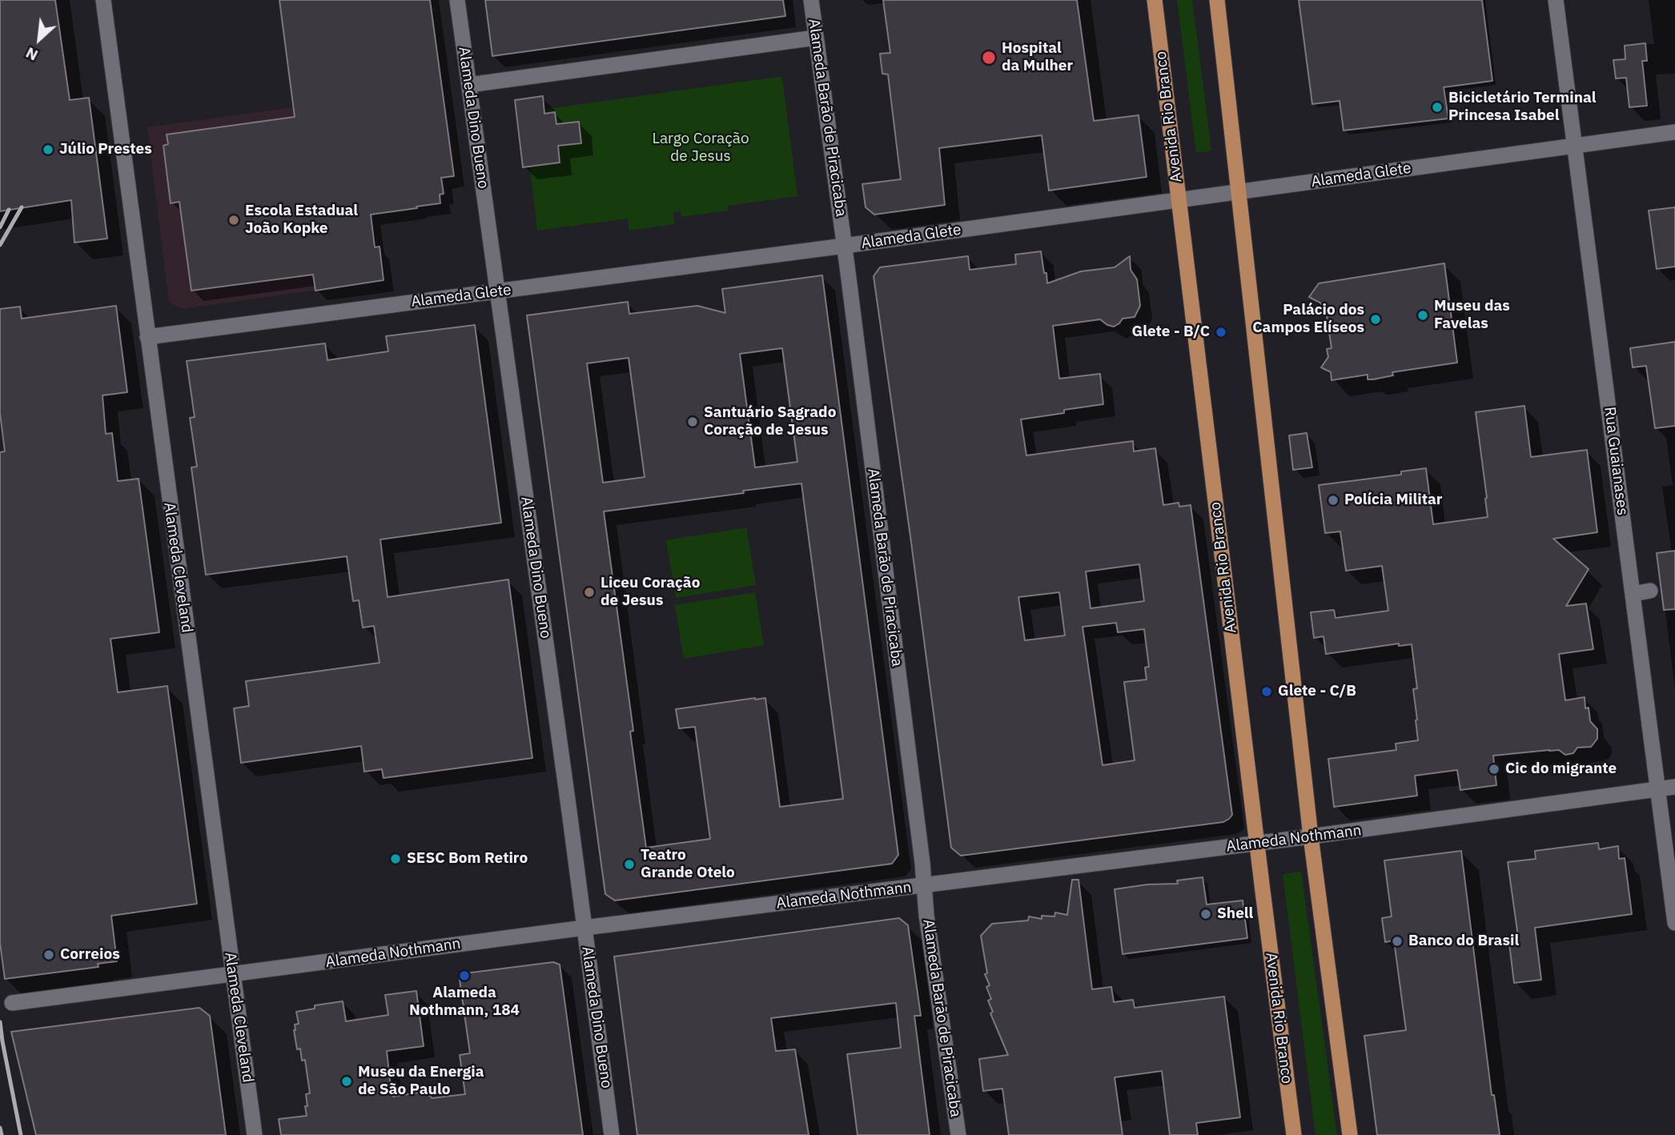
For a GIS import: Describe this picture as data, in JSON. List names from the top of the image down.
{
  "streets": {
    "main road": ["Avenida Rio Branco"],
    "street": [
      "Alameda Dino Bueno",
      "Alameda Barão de Piracicaba",
      "Alameda Glete",
      "Rua Guaianases",
      "Alameda Cleveland",
      "Alameda Nothmann"
    ]
  },
  "crossings": [
    ["Avenida Rio Branco", "Alameda Glete"],
    ["Avenida Rio Branco", "Alameda Nothmann"],
    ["Alameda Dino Bueno", "Alameda Glete"],
    ["Alameda Dino Bueno", "Alameda Nothmann"],
    ["Alameda Barão de Piracicaba", "Alameda Glete"],
    ["Alameda Barão de Piracicaba", "Alameda Nothmann"],
    ["Alameda Glete", "Rua Guaianases"],
    ["Alameda Glete", "Alameda Cleveland"],
    ["Rua Guaianases", "Alameda Nothmann"],
    ["Alameda Cleveland", "Alameda Nothmann"]
  ],
  "parks": ["Largo Coração de Jesus"],
  "places": [
    "Hospital da Mulher",
    "Bicicletário Terminal Princesa Isabel",
    "Júlio Prestes",
    "Escola Estadual João Kopke",
    "Museu das Favelas",
    "Palácio dos Campos Elíseos",
    "Glete - B/C",
    "Santuário Sagrado Coração de Jesus",
    "Polícia Militar",
    "Liceu Coração de Jesus",
    "Glete - C/B",
    "Cic do migrante",
    "SESC Bom Retiro",
    "Teatro Grande Otelo",
    "Shell",
    "Banco do Brasil",
    "Correios",
    "Alameda Nothmann, 184",
    "Museu da Energia de São Paulo"
  ],
  "north": "bottom left"
}
